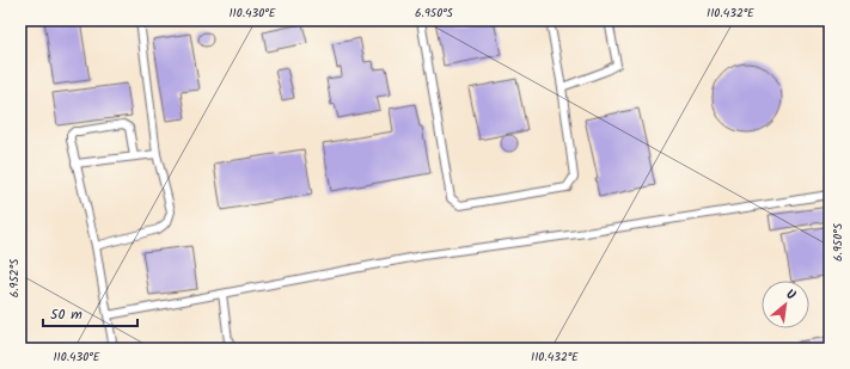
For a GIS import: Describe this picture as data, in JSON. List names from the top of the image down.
{
  "scale_bar": "50 m",
  "north": "top right",
  "coordinates": [
    "110.430°E",
    "6.950°S",
    "110.432°E",
    "6.952°S"
  ]
}
